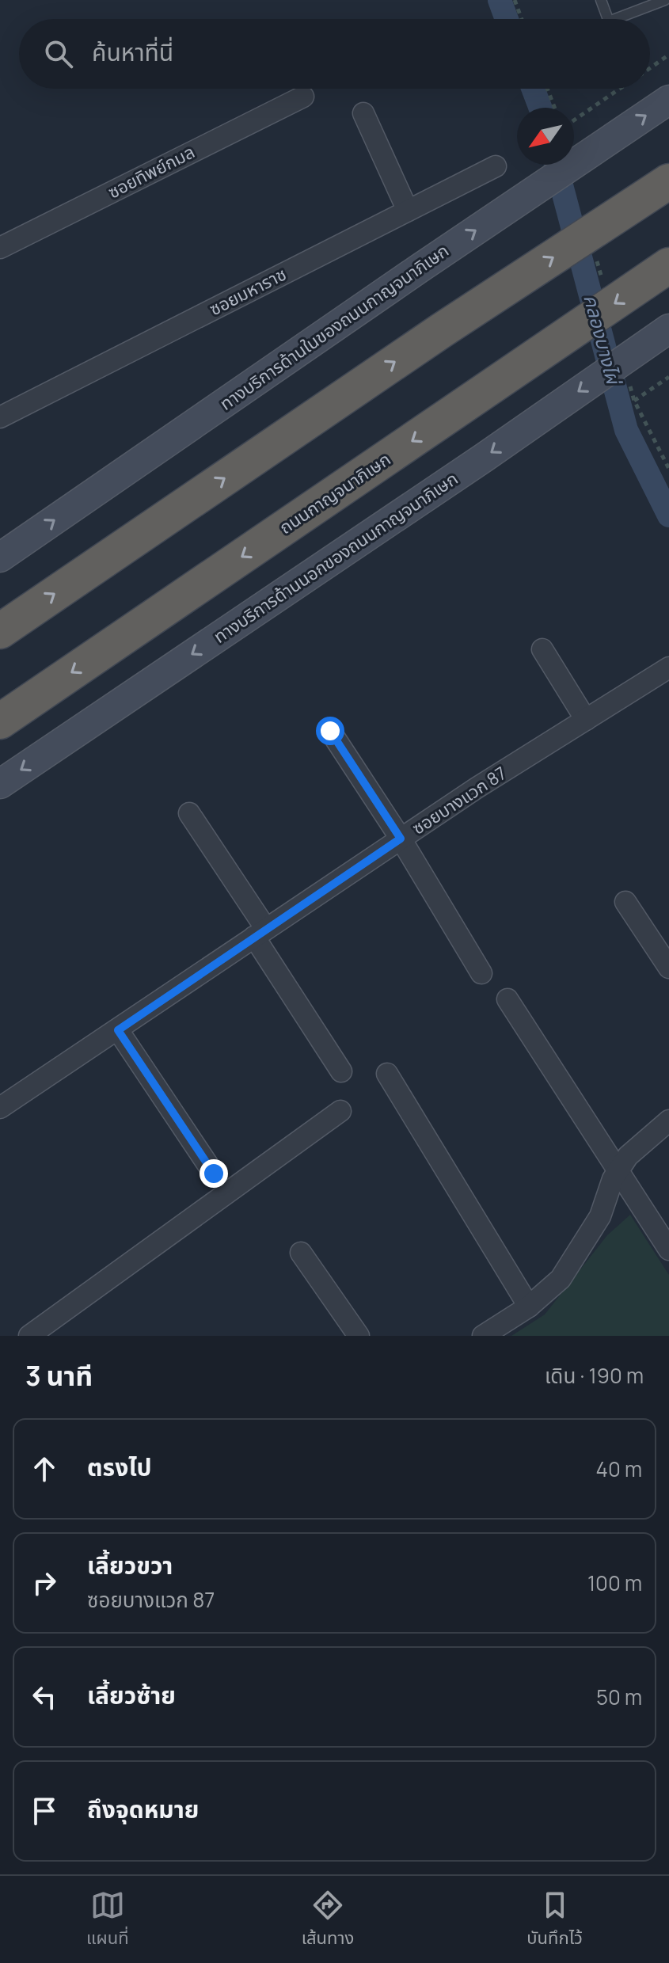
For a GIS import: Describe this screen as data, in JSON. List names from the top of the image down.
{
  "streets": {
    "highway": ["ถนนกาญจนาภิเษก"],
    "main road": ["ทางบริการด้านในของถนนกาญจนาภิเษก", "ทางบริการด้านนอกของถนนกาญจนาภิเษก"],
    "street": ["ซอยทิพย์กมล", "ซอยมหาราช", "ซอยบางแวก 87"]
  },
  "one_way": ["ทางบริการด้านในของถนนกาญจนาภิเษก", "ทางบริการด้านนอกของถนนกาญจนาภิเษก"],
  "water": ["คลองบางไผ่"],
  "north": "bottom left",
  "page": {
    "search": "ค้นหาที่นี่",
    "heading": ["3 นาที", "เดิน · 190 m"],
    "list": [
      ["ตรงไป", "40 m"],
      ["เลี้ยวขวา", "ซอยบางแวก 87", "100 m"],
      ["เลี้ยวซ้าย", "50 m"],
      "ถึงจุดหมาย"
    ],
    "nav": ["แผนที่", "เส้นทาง", "บันทึกไว้"]
  }
}
